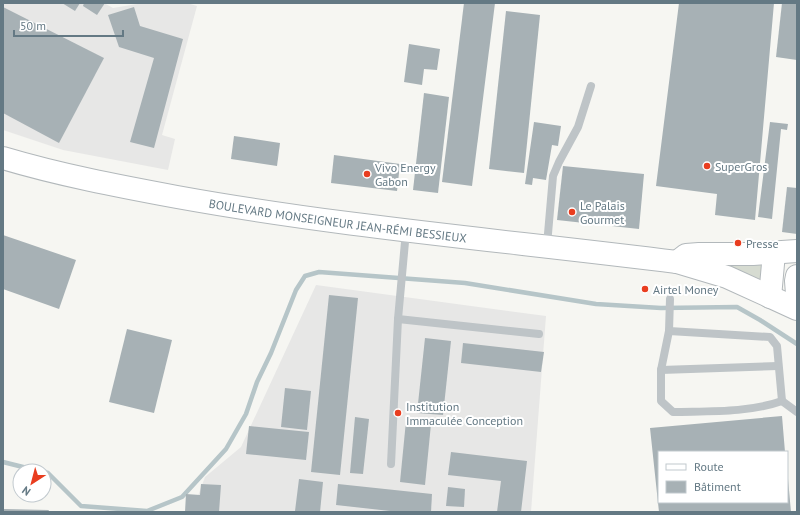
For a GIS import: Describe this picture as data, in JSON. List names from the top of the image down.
{
  "streets": {
    "main road": ["BOULEVARD MONSEIGNEUR JEAN-RÉMI BESSIEUX"]
  },
  "places": [
    "SuperGros",
    "Vivo Energy Gabon",
    "Le Palais Gourmet",
    "Presse",
    "Airtel Money",
    "Institution Immaculée Conception"
  ],
  "legend": ["Route", "Bâtiment"],
  "scale_bar": "50 m",
  "north": "bottom left"
}
